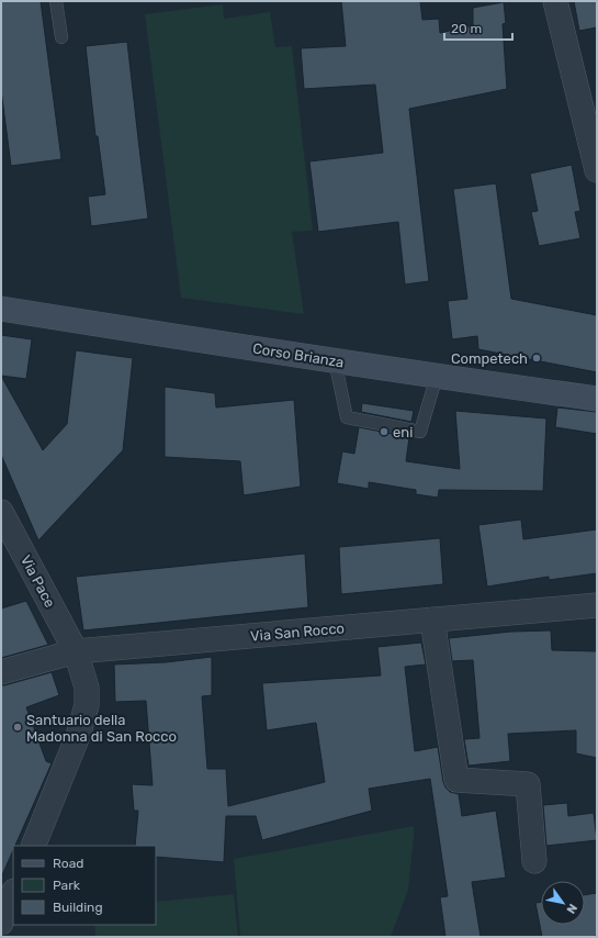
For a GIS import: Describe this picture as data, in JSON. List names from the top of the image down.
{
  "streets": {
    "main road": ["Corso Brianza"],
    "street": ["Via Pace", "Via San Rocco"]
  },
  "crossings": [
    ["Via Pace", "Via San Rocco"]
  ],
  "places": ["Competech", "eni", "Santuario della Madonna di San Rocco"],
  "legend": ["Road", "Park", "Building"],
  "scale_bar": "20 m",
  "north": "bottom right"
}
